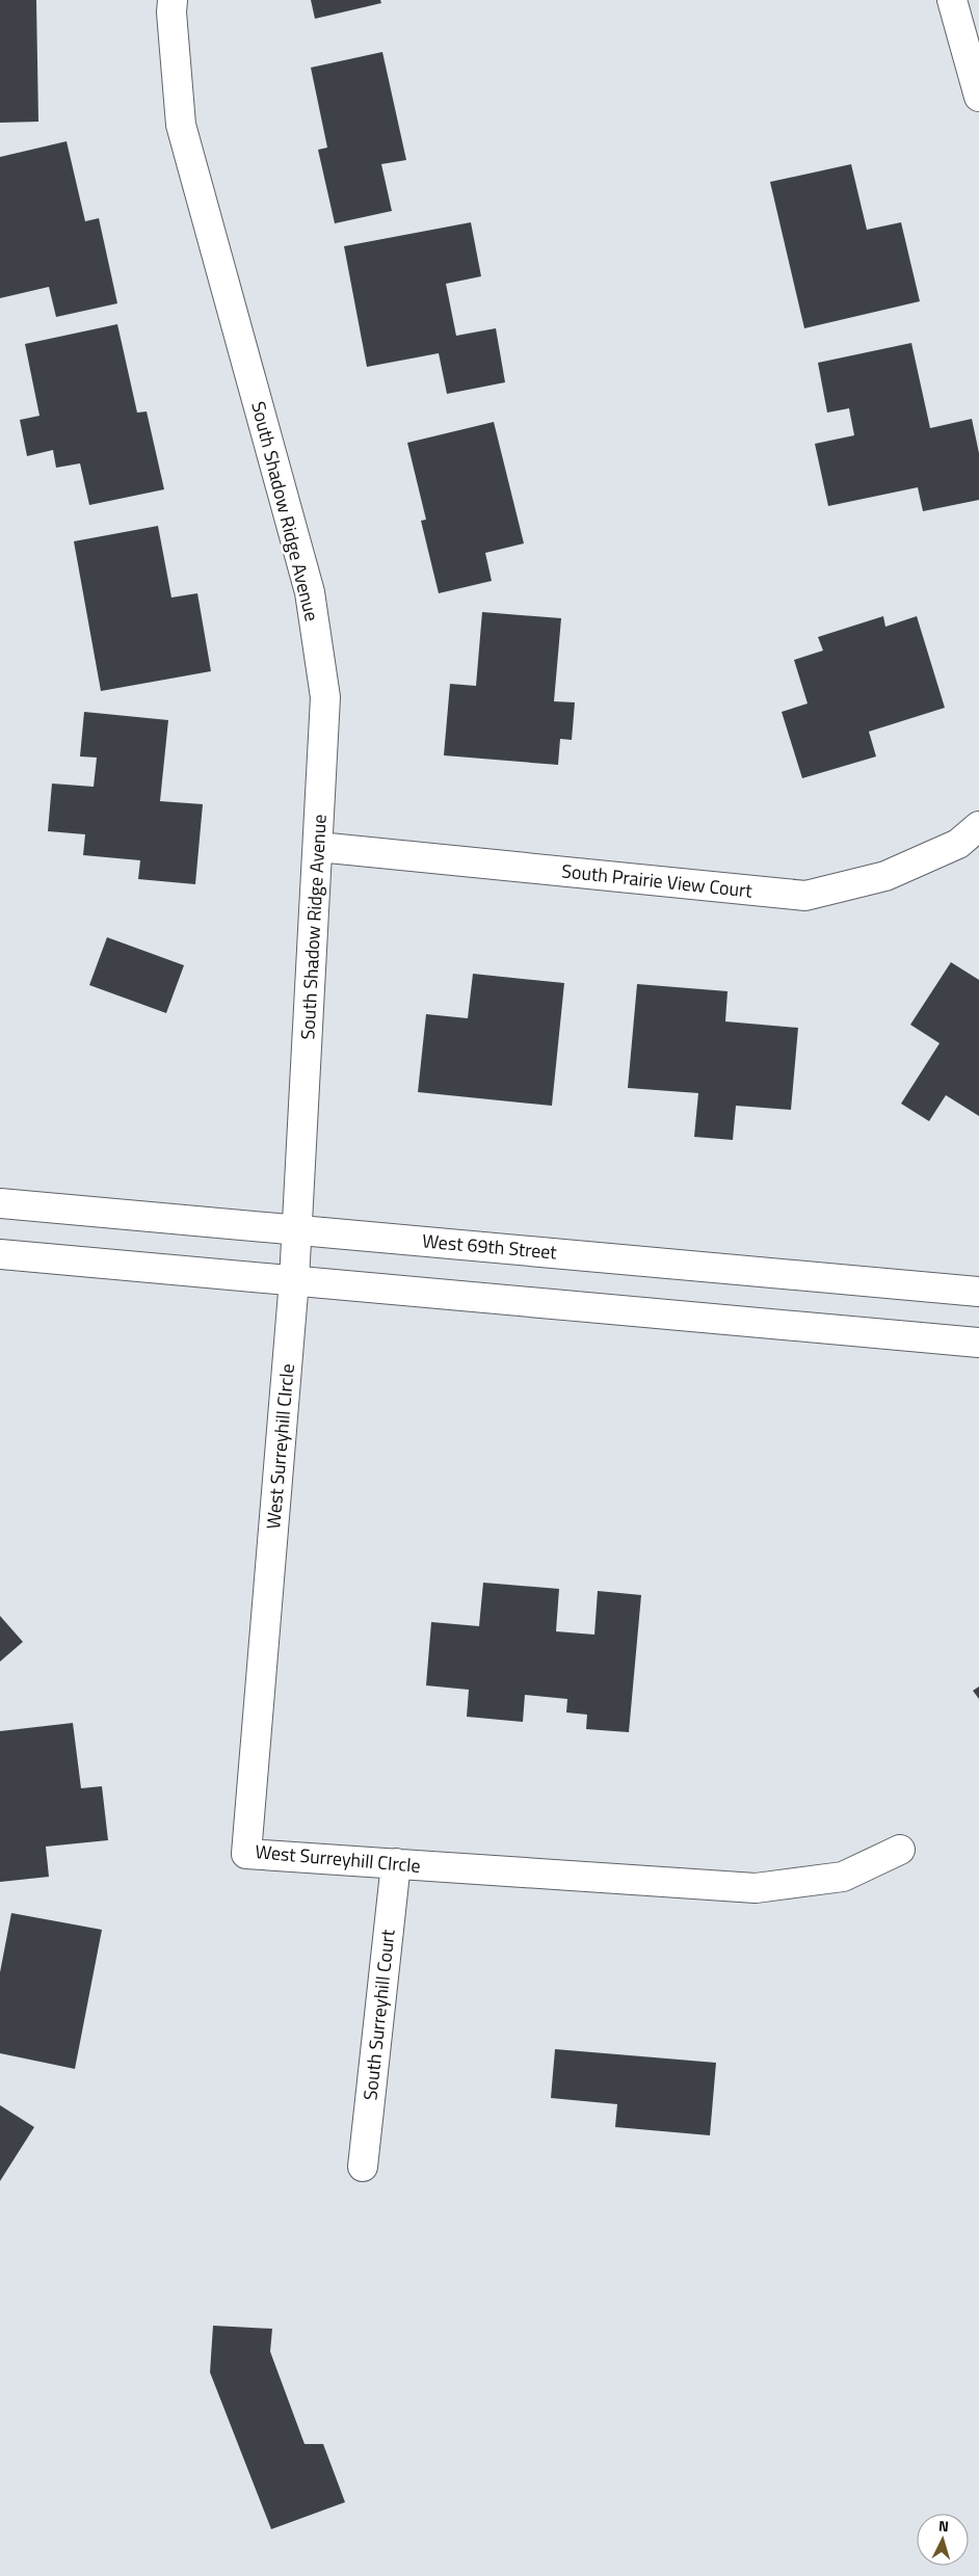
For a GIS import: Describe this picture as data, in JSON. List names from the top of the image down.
{
  "streets": {
    "street": [
      "South Shadow Ridge Avenue",
      "South Prairie View Court",
      "West 69th Street",
      "West Surreyhill CIrcle",
      "South Surreyhill Court"
    ]
  },
  "crossings": [
    ["South Shadow Ridge Avenue", "South Prairie View Court"],
    ["South Shadow Ridge Avenue", "West 69th Street"],
    ["South Shadow Ridge Avenue", "West Surreyhill CIrcle"],
    ["West Surreyhill CIrcle", "South Surreyhill Court"]
  ],
  "north": "top"
}
